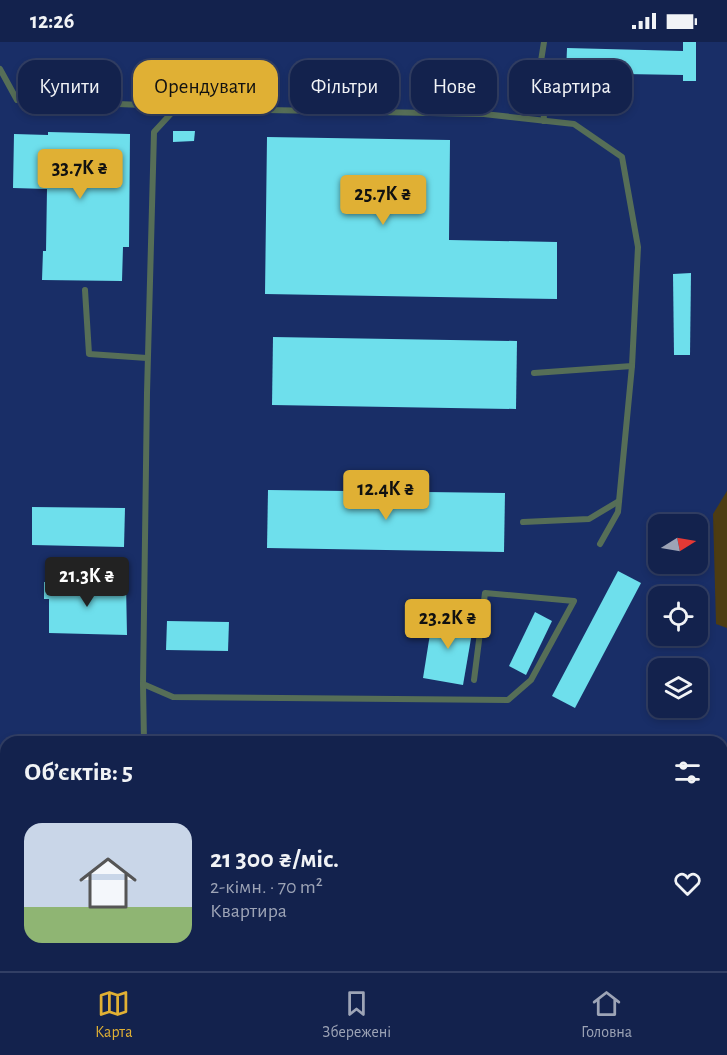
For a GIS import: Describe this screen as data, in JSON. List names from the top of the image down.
{
  "north": "right",
  "page": {
    "status": "12:26",
    "chip": [
      "Купити",
      "Орендувати",
      "Фільтри",
      "Нове",
      "Квартира"
    ],
    "price": [
      "33.7K ₴",
      "25.7K ₴",
      "12.4K ₴",
      "21.3K ₴",
      "23.2K ₴"
    ],
    "heading": "Об’єктів: 5",
    "list": [
      {
        "name": "21 300 ₴/міс.",
        "note": "2-кімн. · 70 m² · Квартира"
      }
    ],
    "tabs": ["Карта", "Збережені", "Головна"]
  }
}
